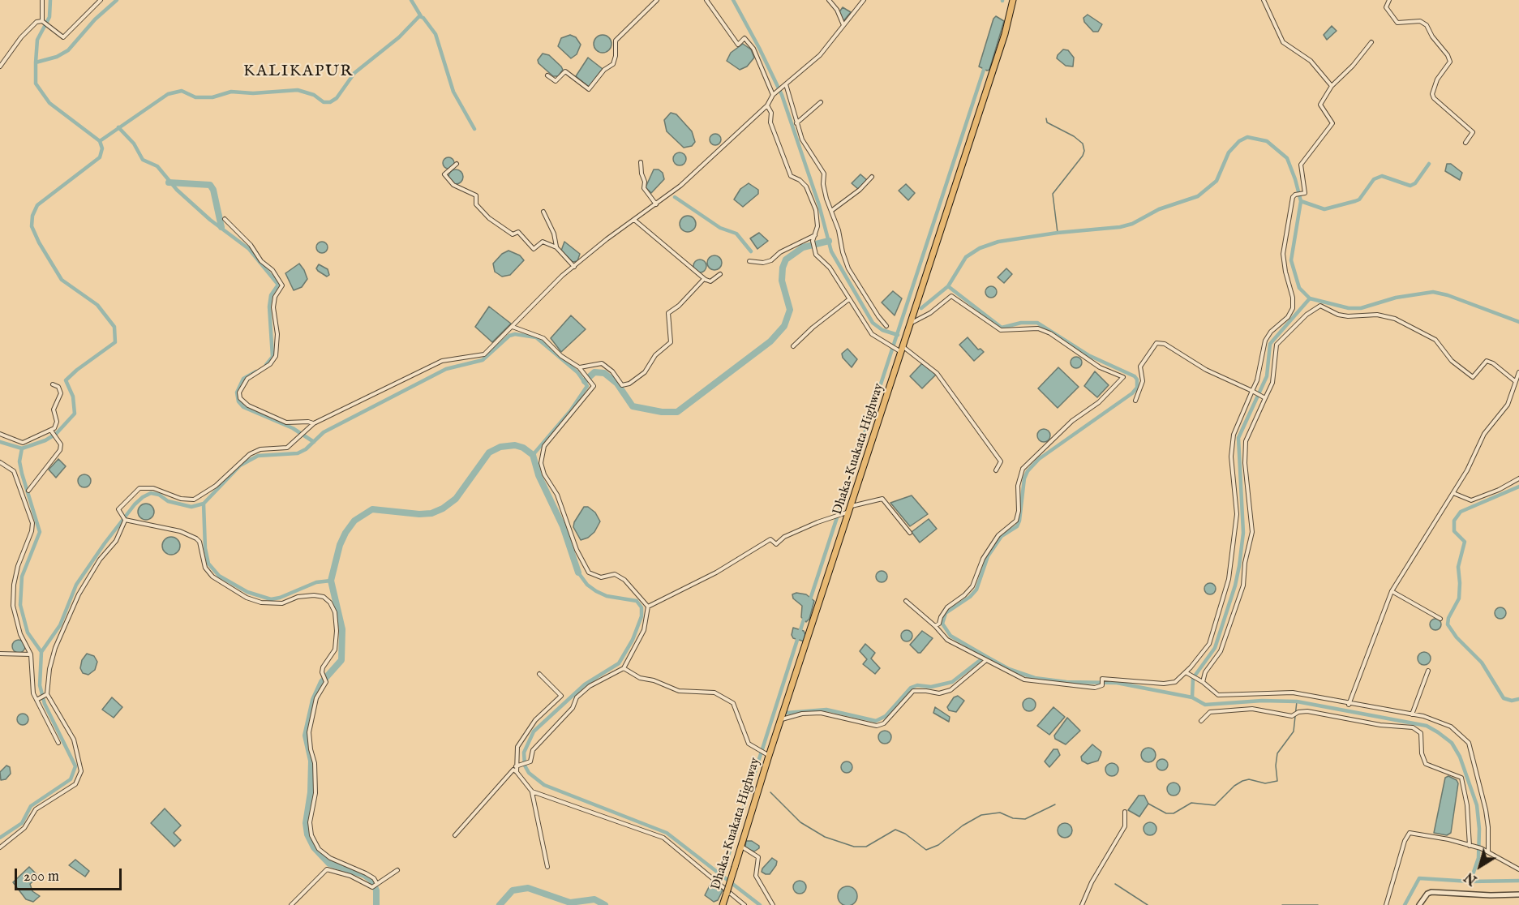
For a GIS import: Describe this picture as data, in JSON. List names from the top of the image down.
{
  "streets": {
    "main road": ["Dhaka-Kuakata Highway"]
  },
  "districts": ["KALIKAPUR"],
  "scale_bar": "200 m",
  "north": "bottom left"
}
